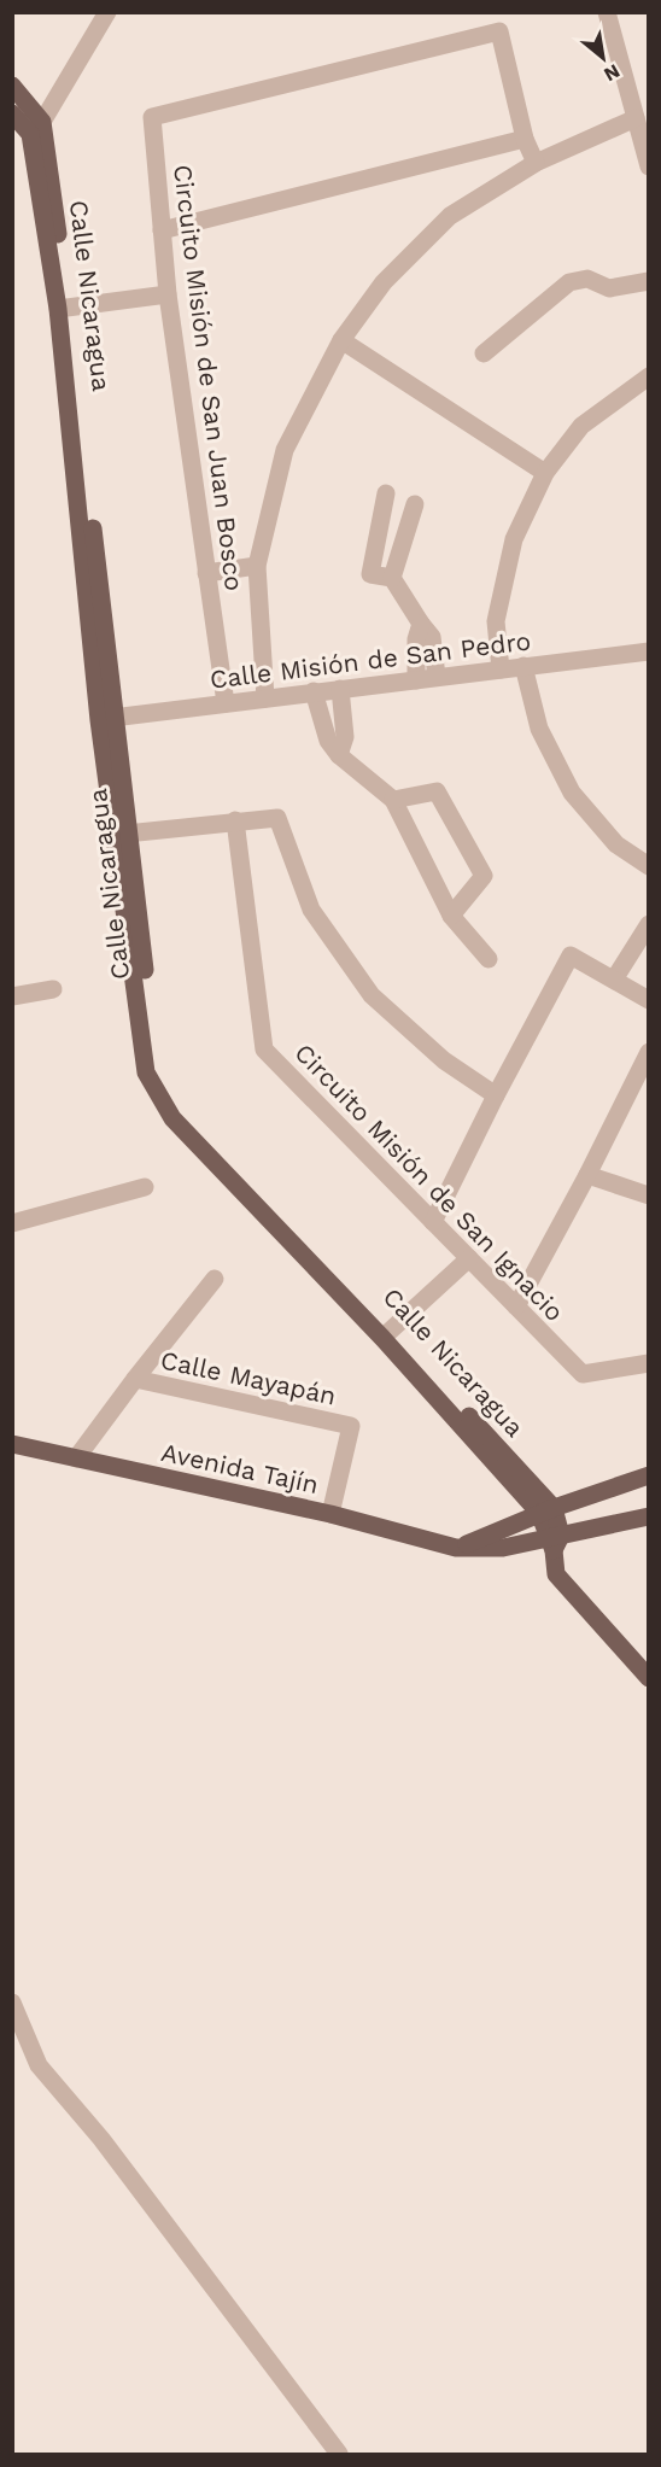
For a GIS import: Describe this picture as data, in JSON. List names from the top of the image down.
{
  "streets": {
    "main road": ["Calle Nicaragua", "Avenida Tajín"],
    "street": [
      "Circuito Misión de San Juan Bosco",
      "Calle Misión de San Pedro",
      "Circuito Misión de San Ignacio",
      "Calle Mayapán"
    ]
  },
  "crossings": [
    ["Calle Nicaragua", "Calle Misión de San Pedro"],
    ["Calle Nicaragua", "Avenida Tajín"],
    ["Circuito Misión de San Juan Bosco", "Calle Misión de San Pedro"],
    ["Calle Mayapán", "Avenida Tajín"]
  ],
  "north": "bottom right"
}
